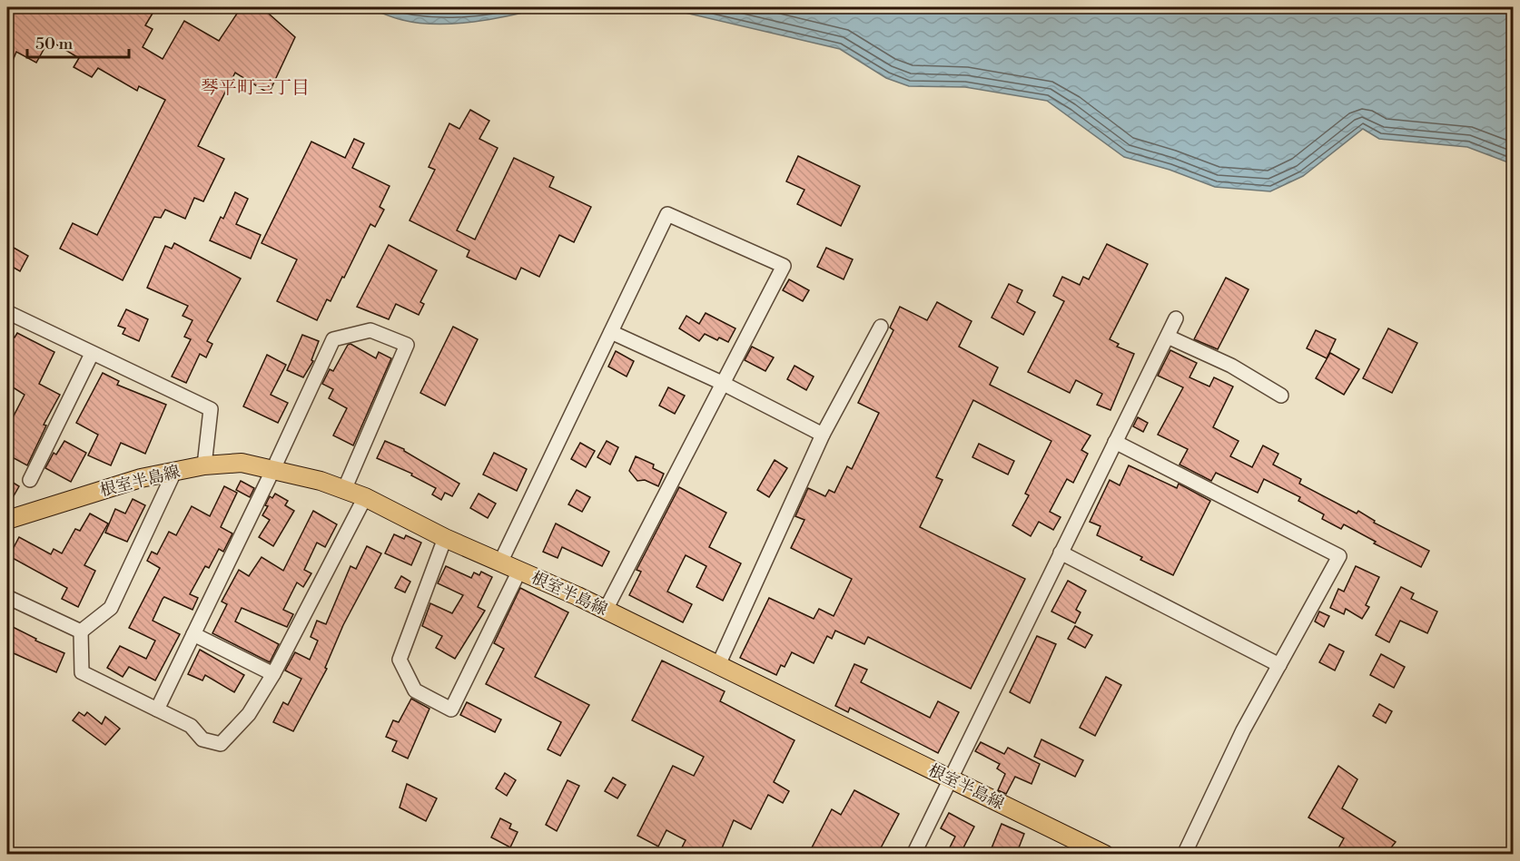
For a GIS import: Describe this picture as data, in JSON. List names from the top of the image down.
{
  "streets": {
    "main road": ["根室半島線"]
  },
  "districts": ["琴平町三丁目"],
  "scale_bar": "50 m"
}
